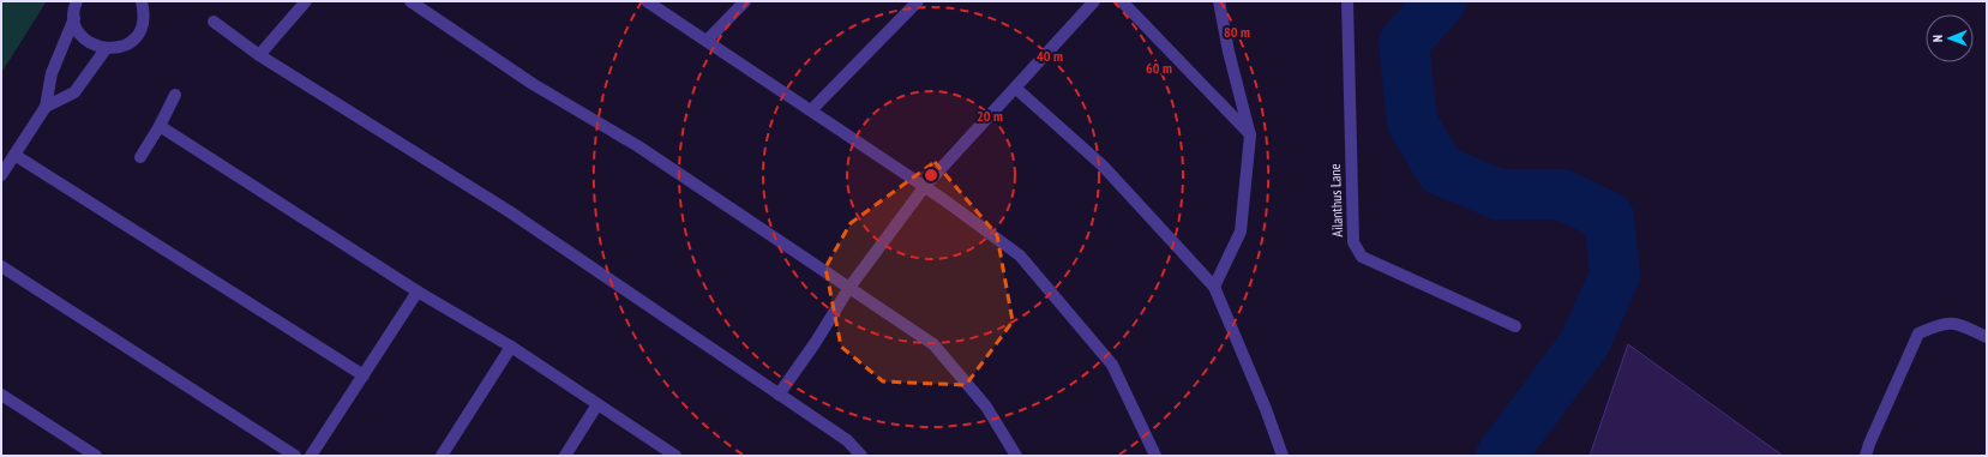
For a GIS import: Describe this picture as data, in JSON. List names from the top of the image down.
{
  "streets": {
    "street": ["Ailanthus Lane"]
  },
  "north": "left",
  "rings": [
    "80 m",
    "40 m",
    "60 m",
    "20 m"
  ]
}
